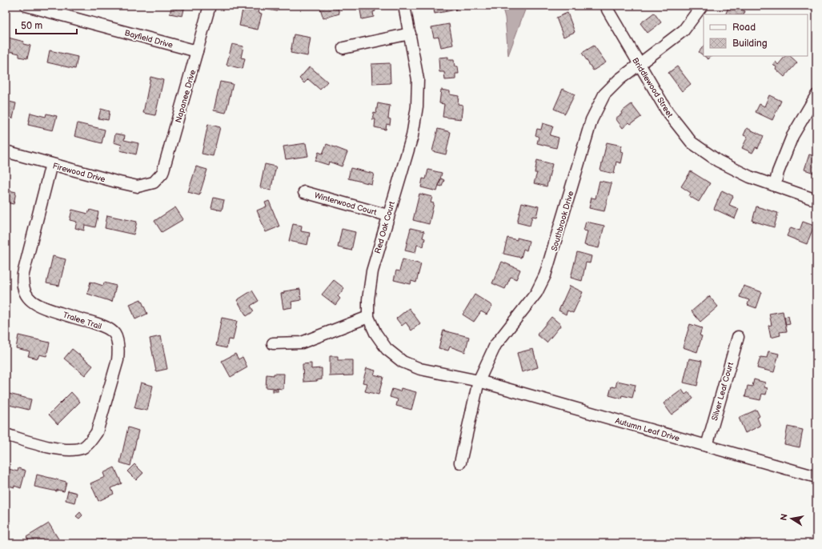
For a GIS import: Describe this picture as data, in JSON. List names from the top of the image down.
{
  "streets": {
    "street": [
      "Bayfield Drive",
      "Briddlewood Street",
      "Napanee Drive",
      "Firewood Drive",
      "Winterwood Court",
      "Southbrook Drive",
      "Red Oak Court",
      "Tralee Trail",
      "Silver Leaf Court",
      "Autumn Leaf Drive"
    ]
  },
  "crossings": [
    ["Bayfield Drive", "Napanee Drive"],
    ["Briddlewood Street", "Southbrook Drive"],
    ["Napanee Drive", "Firewood Drive"],
    ["Firewood Drive", "Tralee Trail"],
    ["Winterwood Court", "Red Oak Court"],
    ["Southbrook Drive", "Red Oak Court"],
    ["Southbrook Drive", "Autumn Leaf Drive"],
    ["Red Oak Court", "Autumn Leaf Drive"],
    ["Silver Leaf Court", "Autumn Leaf Drive"]
  ],
  "legend": ["Road", "Building"],
  "scale_bar": "50 m",
  "north": "left"
}
